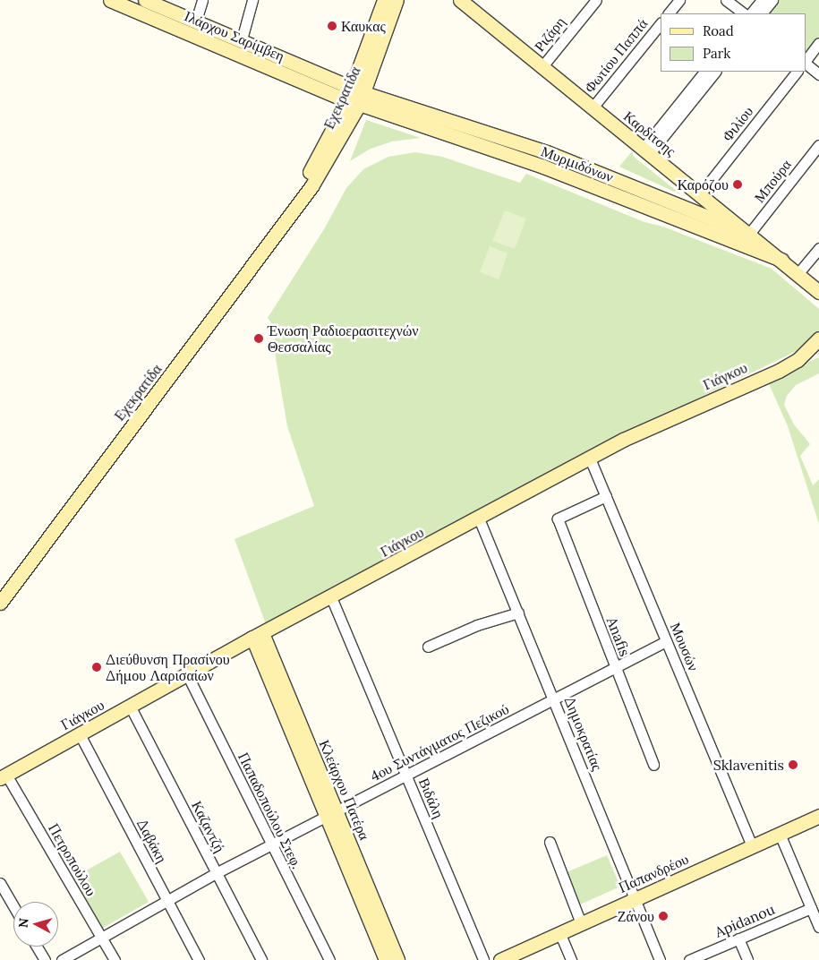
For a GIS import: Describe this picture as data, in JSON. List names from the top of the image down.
{
  "streets": {
    "street": [
      "Ριζάρη",
      "Ιλάρχου Σαρίμβεη",
      "Φωτίου Παππά",
      "Εχεκρατίδα",
      "Φιλίου",
      "Καρδίτσης",
      "Μυρμιδόνων",
      "Μπούρα",
      "Γιάγκου",
      "Anafis",
      "Μουσών",
      "Δημοκρατίας",
      "4ου Συντάγματος Πεζικού",
      "Κλεάρχου Πατέρα",
      "Βιδάλη",
      "Παπαδοπούλου Στεφ.",
      "Καζαντζή",
      "Δαβάκη",
      "Πετροπούλου",
      "Παπανδρέου",
      "Apidanou"
    ]
  },
  "crossings": [
    ["Ριζάρη", "Καρδίτσης"],
    ["Ιλάρχου Σαρίμβεη", "Εχεκρατίδα"],
    ["Ιλάρχου Σαρίμβεη", "Μυρμιδόνων"],
    ["Φωτίου Παππά", "Καρδίτσης"],
    ["Εχεκρατίδα", "Μυρμιδόνων"],
    ["Φιλίου", "Καρδίτσης"],
    ["Καρδίτσης", "Μυρμιδόνων"],
    ["Καρδίτσης", "Μπούρα"],
    ["Μυρμιδόνων", "Μπούρα"],
    ["Γιάγκου", "Μουσών"],
    ["Γιάγκου", "Δημοκρατίας"],
    ["Γιάγκου", "Κλεάρχου Πατέρα"],
    ["Γιάγκου", "Βιδάλη"],
    ["Γιάγκου", "Παπαδοπούλου Στεφ."],
    ["Γιάγκου", "Καζαντζή"],
    ["Γιάγκου", "Δαβάκη"],
    ["Γιάγκου", "Πετροπούλου"],
    ["Anafis", "Μουσών"],
    ["Anafis", "4ου Συντάγματος Πεζικού"],
    ["Μουσών", "4ου Συντάγματος Πεζικού"],
    ["Μουσών", "Παπανδρέου"],
    ["Δημοκρατίας", "4ου Συντάγματος Πεζικού"],
    ["Δημοκρατίας", "Παπανδρέου"],
    ["4ου Συντάγματος Πεζικού", "Κλεάρχου Πατέρα"],
    ["4ου Συντάγματος Πεζικού", "Βιδάλη"],
    ["4ου Συντάγματος Πεζικού", "Παπαδοπούλου Στεφ."],
    ["4ου Συντάγματος Πεζικού", "Καζαντζή"],
    ["4ου Συντάγματος Πεζικού", "Δαβάκη"],
    ["4ου Συντάγματος Πεζικού", "Πετροπούλου"]
  ],
  "places": [
    "Καυκας",
    "Καρόζου",
    "Ένωση Ραδιοερασιτεχνών Θεσσαλίας",
    "Διεύθυνση Πρασίνου Δήμου Λαρισαίων",
    "Sklavenitis",
    "Ζάνου"
  ],
  "legend": ["Road", "Park"],
  "north": "left"
}
